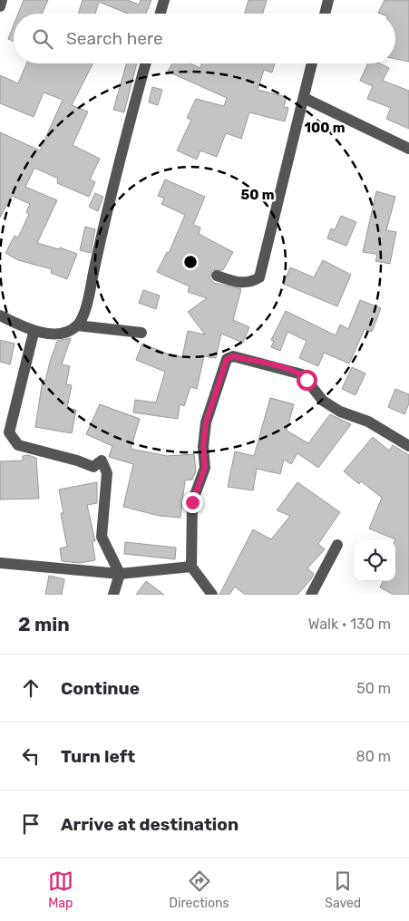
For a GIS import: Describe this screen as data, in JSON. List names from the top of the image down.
{
  "page": {
    "search": "Search here",
    "heading": ["2 min", "Walk · 130 m"],
    "list": [
      ["Continue", "50 m"],
      ["Turn left", "80 m"],
      "Arrive at destination"
    ],
    "nav": ["Map", "Directions", "Saved"]
  },
  "rings": ["100 m", "50 m"]
}
